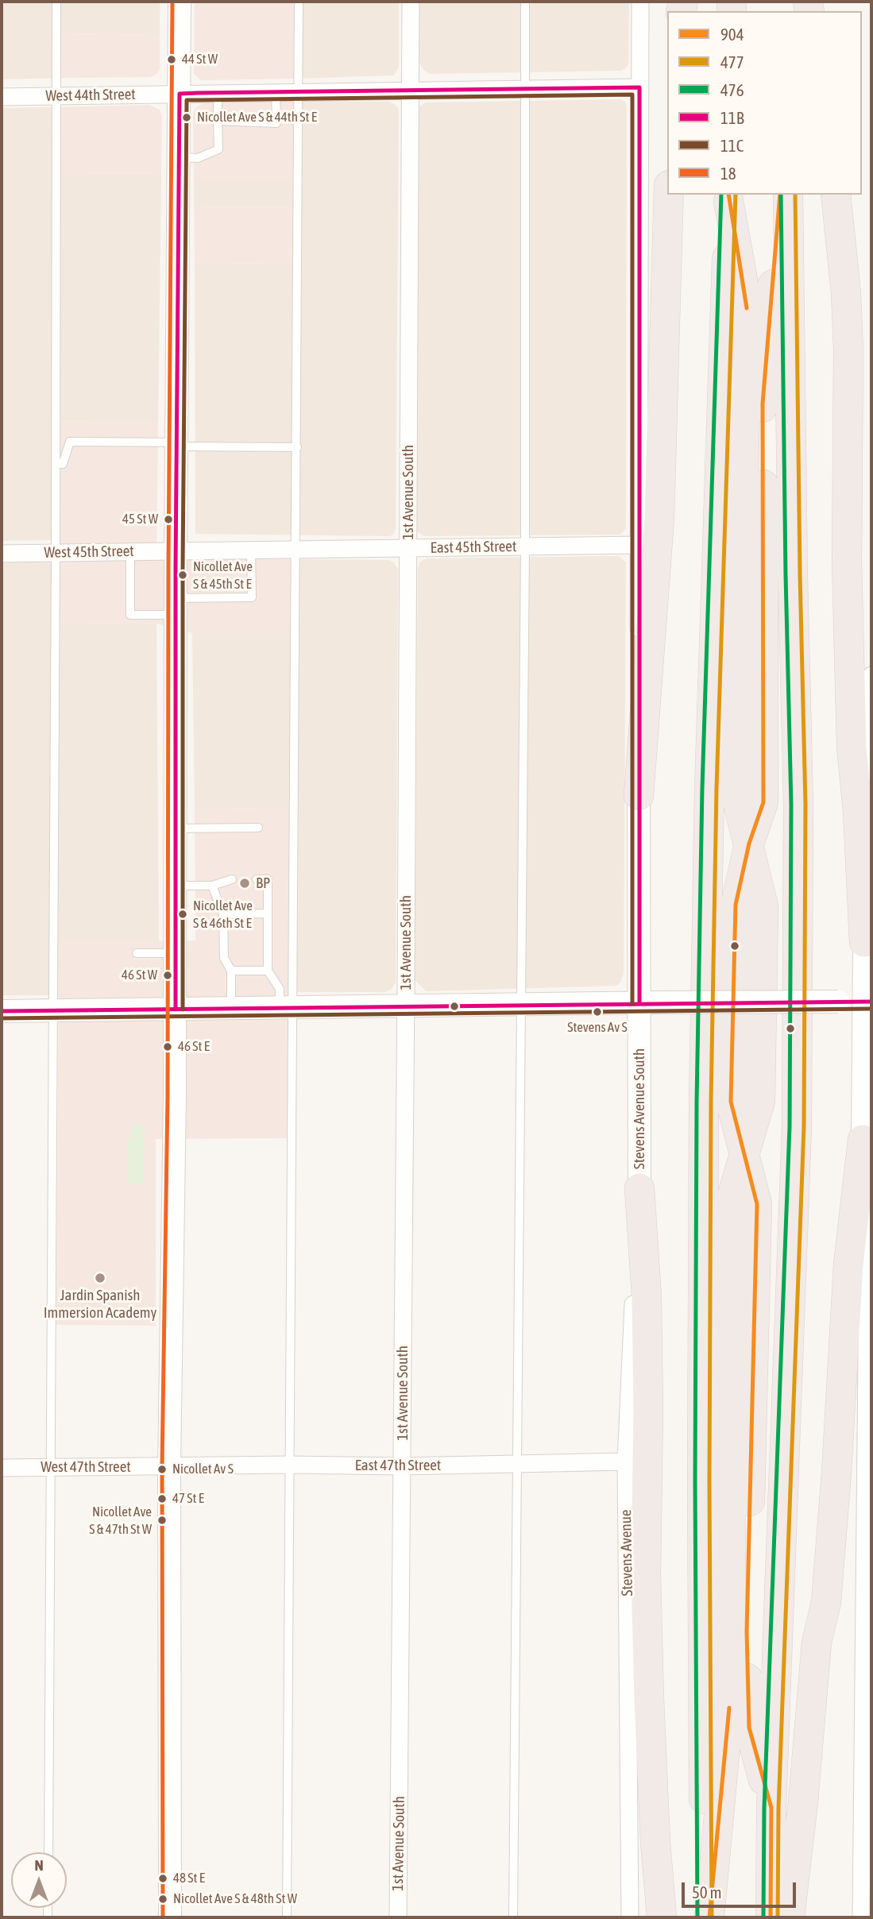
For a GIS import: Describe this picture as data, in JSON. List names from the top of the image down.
{
  "streets": {
    "main road": ["Stevens Avenue South"],
    "street": [
      "West 44th Street",
      "1st Avenue South",
      "East 45th Street",
      "West 45th Street",
      "East 47th Street",
      "West 47th Street",
      "Stevens Avenue"
    ]
  },
  "crossings": [
    ["West 44th Street", "1st Avenue South"],
    ["1st Avenue South", "East 45th Street"],
    ["1st Avenue South", "East 47th Street"],
    ["East 45th Street", "West 45th Street"],
    ["Stevens Avenue South", "Stevens Avenue"],
    ["East 47th Street", "West 47th Street"],
    ["East 47th Street", "Stevens Avenue"]
  ],
  "places": [
    "44 St W",
    "Nicollet Ave S & 44th St E",
    "45 St W",
    "Nicollet Ave S & 45th St E",
    "BP",
    "Nicollet Ave S & 46th St E",
    "46 St W",
    "Stevens Av S",
    "46 St E",
    "Jardin Spanish Immersion Academy",
    "Nicollet Av S",
    "47 St E",
    "Nicollet Ave S & 47th St W",
    "48 St E",
    "Nicollet Ave S & 48th St W"
  ],
  "lines": [
    "transit line 18",
    "transit line 11B",
    "transit line 11C",
    "transit line 904",
    "transit line 477",
    "transit line 476"
  ],
  "legend": [
    "904",
    "477",
    "476",
    "11B",
    "11C",
    "18"
  ],
  "scale_bar": "50 m",
  "north": "top"
}
